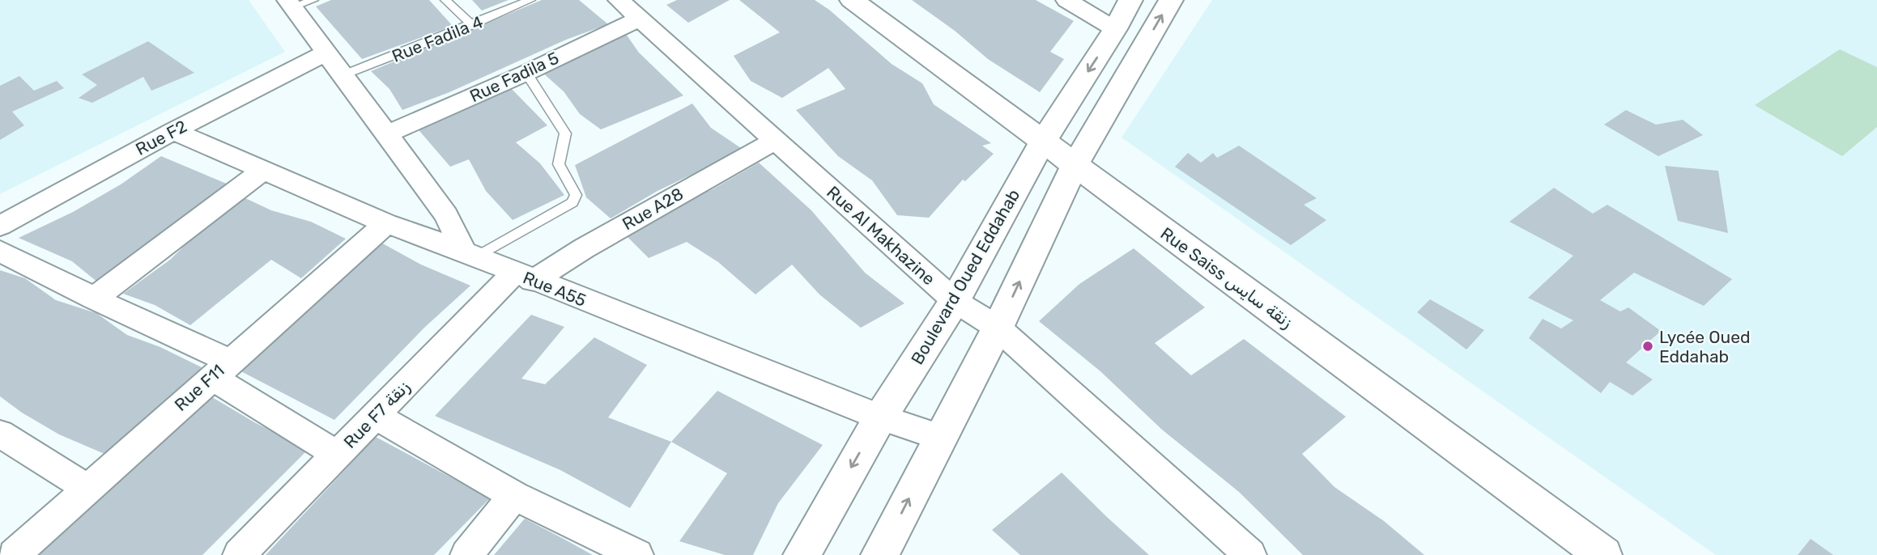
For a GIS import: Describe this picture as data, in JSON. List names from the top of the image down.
{
  "streets": {
    "street": [
      "Rue Fadila 5",
      "Rue F2",
      "Rue A28",
      "Rue Al Makhazine",
      "Boulevard Oued Eddahab",
      "Rue Saiss زنقة سايس",
      "Rue A55",
      "Rue F11",
      "Rue F7 زنقة"
    ],
    "lane": ["Rue Fadila 4"]
  },
  "crossings": [
    ["Rue Fadila 5", "Rue Al Makhazine"],
    ["Rue F2", "Rue A55"],
    ["Rue A28", "Rue Al Makhazine"],
    ["Rue A28", "Rue A55"],
    ["Rue A28", "Rue F7 زنقة"],
    ["Rue Al Makhazine", "Boulevard Oued Eddahab"],
    ["Boulevard Oued Eddahab", "Rue Saiss زنقة سايس"],
    ["Boulevard Oued Eddahab", "Rue A55"],
    ["Rue A55", "Rue F11"],
    ["Rue A55", "Rue F7 زنقة"]
  ],
  "places": ["Lycée Oued Eddahab"]
}
